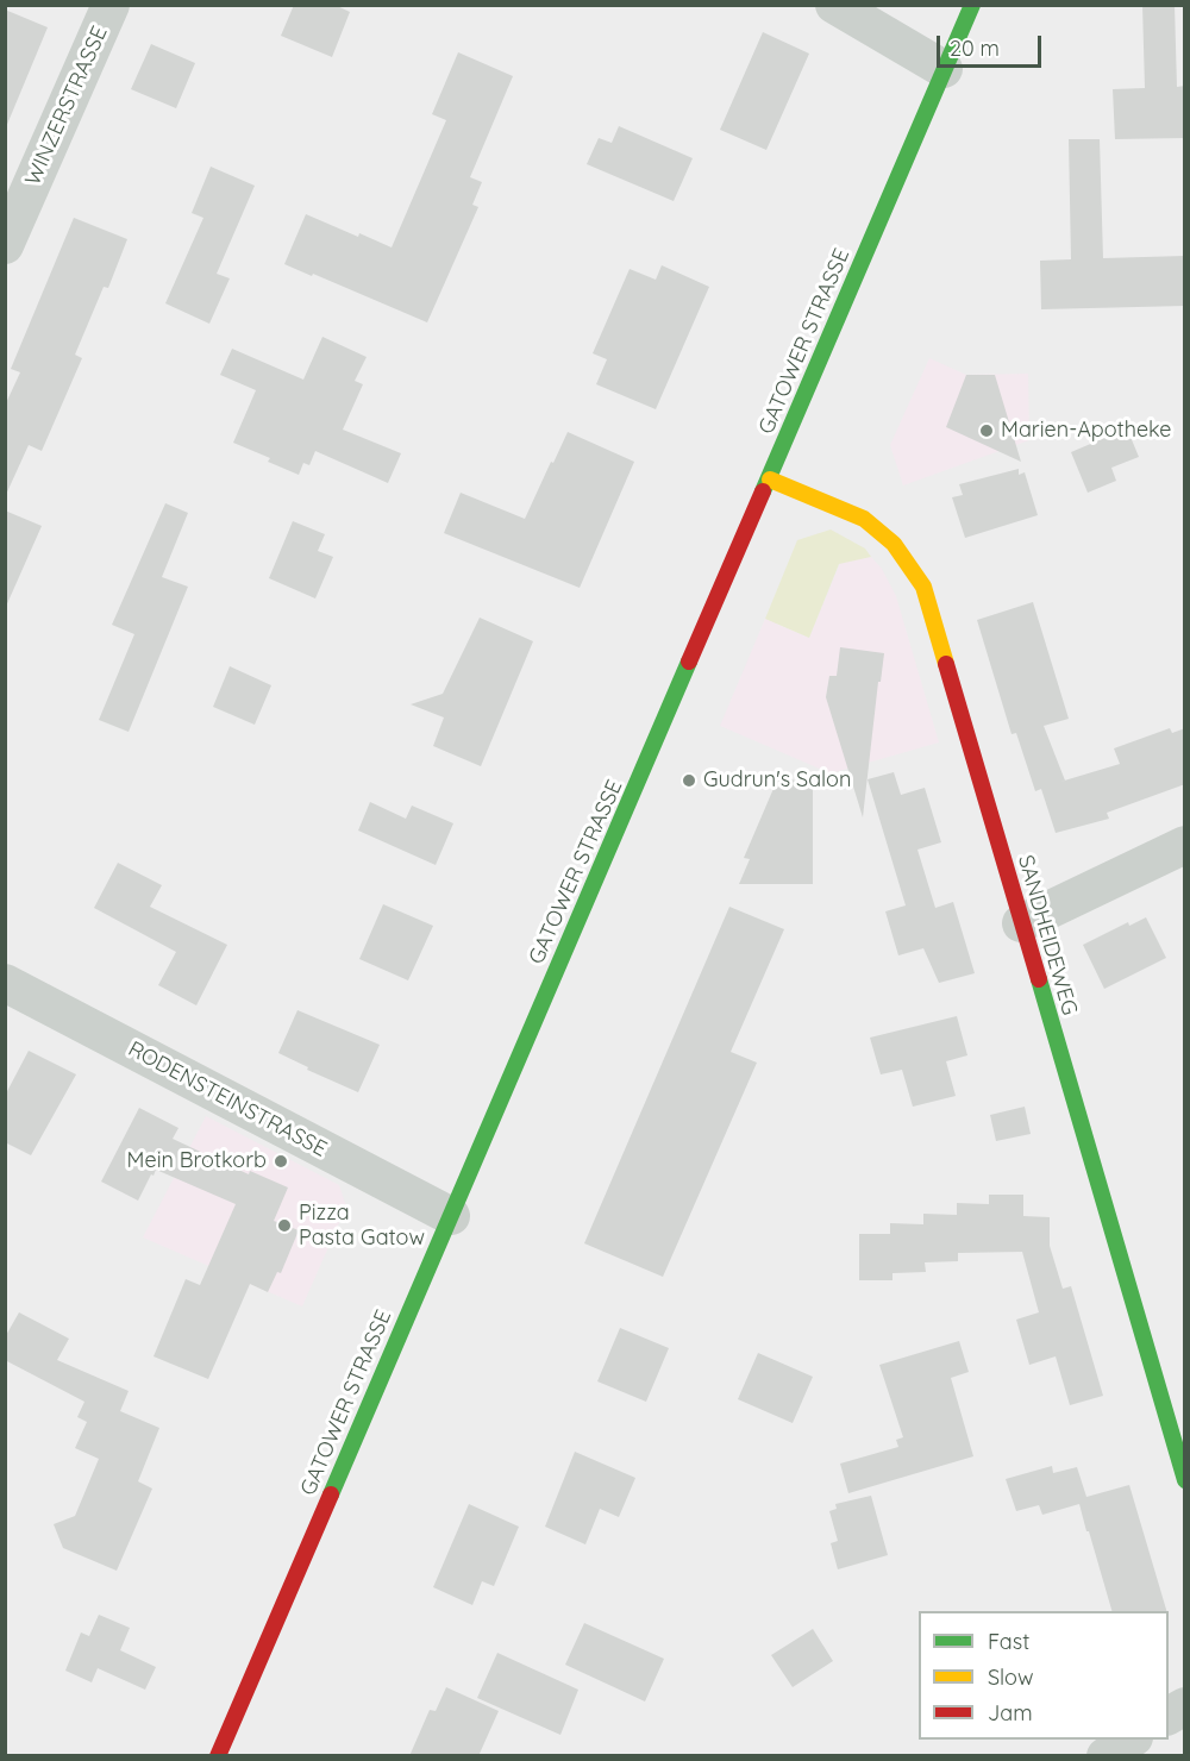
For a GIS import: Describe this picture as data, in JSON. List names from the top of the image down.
{
  "streets": {
    "main road": ["GATOWER STRASSE", "SANDHEIDEWEG"],
    "street": ["WINZERSTRASSE", "RODENSTEINSTRASSE"]
  },
  "crossings": [
    ["GATOWER STRASSE", "SANDHEIDEWEG"],
    ["GATOWER STRASSE", "RODENSTEINSTRASSE"]
  ],
  "places": [
    "Marien-Apotheke",
    "Gudrun's Salon",
    "Mein Brotkorb",
    "Pizza Pasta Gatow"
  ],
  "legend": ["Fast", "Slow", "Jam"],
  "scale_bar": "20 m"
}
